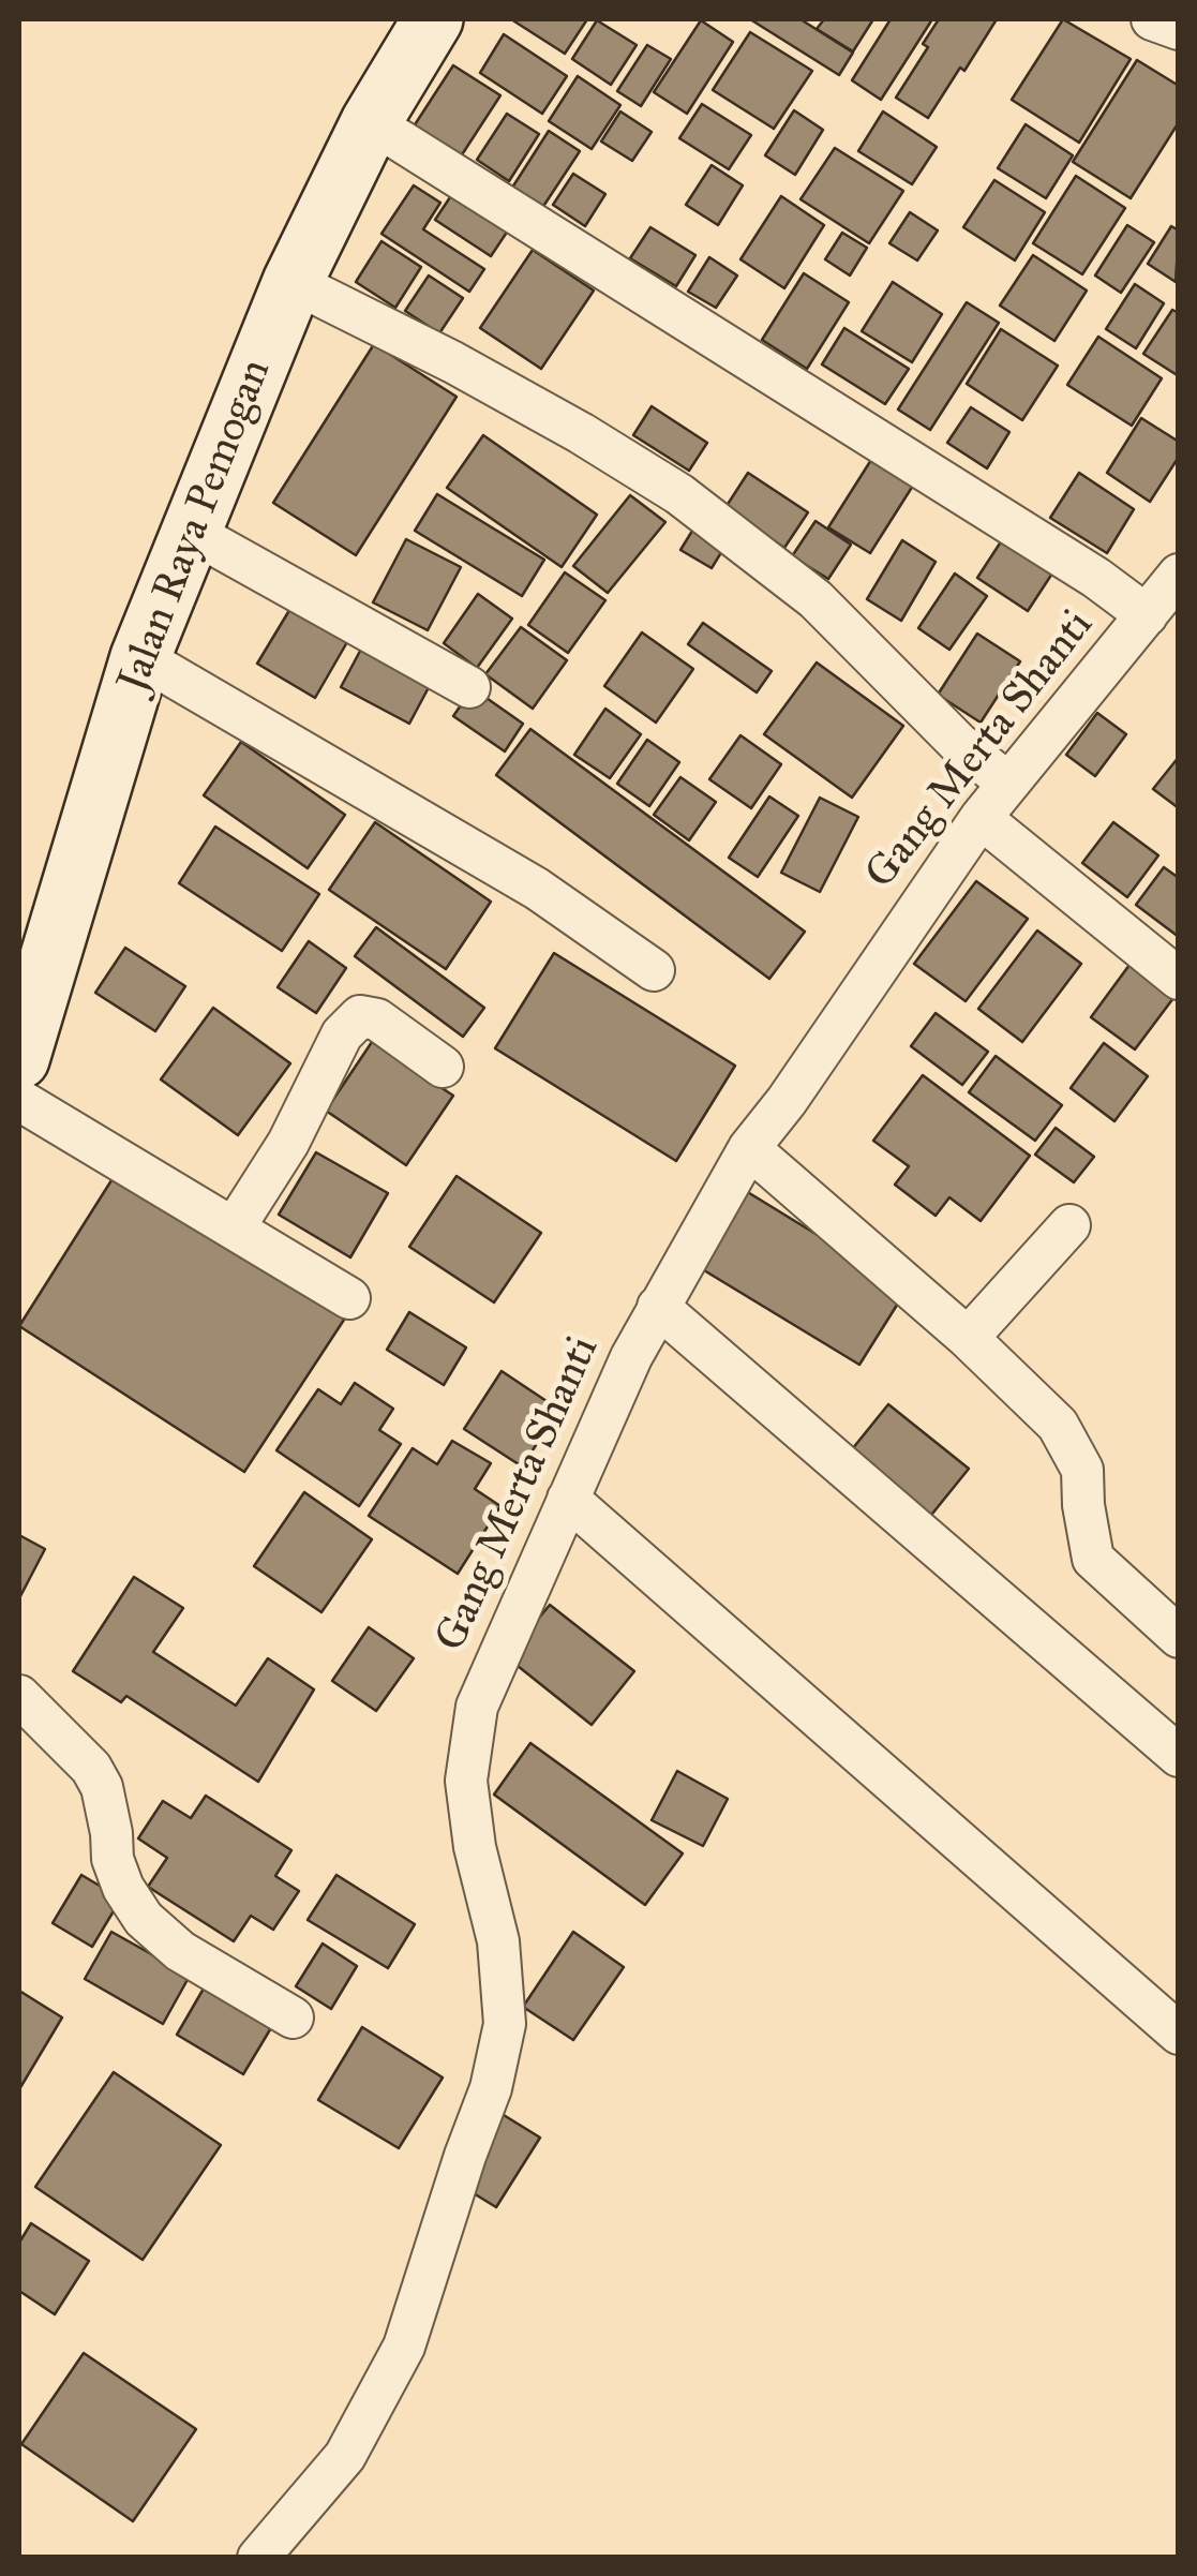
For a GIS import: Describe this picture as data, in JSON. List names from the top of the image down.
{
  "streets": {
    "street": ["Jalan Raya Pemogan", "Gang Merta Shanti"]
  }
}
